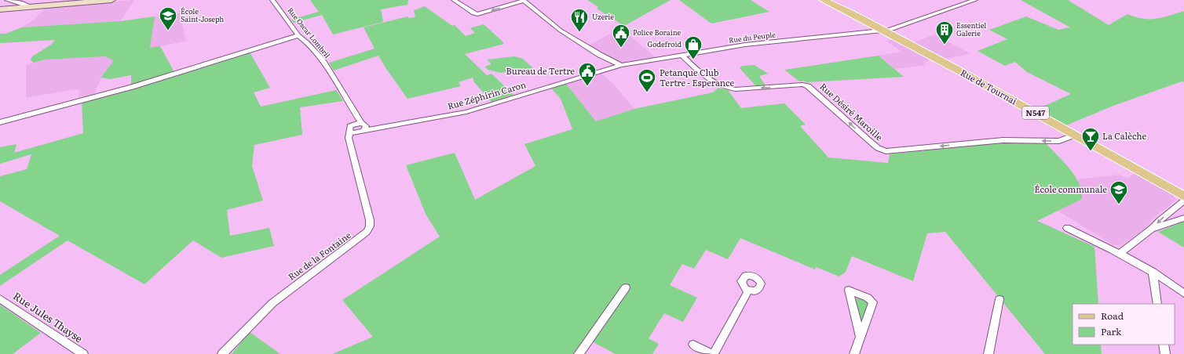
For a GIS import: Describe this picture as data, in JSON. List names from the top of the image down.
{
  "streets": {
    "main road": ["Rue de Tournai", "N547"],
    "street": [
      "Rue Oscar Lombril",
      "Rue du Peuple",
      "Rue Zéphirin Caron",
      "Rue Désiré Maroille",
      "Rue de la Fontaine",
      "Rue Jules Thayse"
    ]
  },
  "crossings": [
    ["Rue Oscar Lombril", "Rue Zéphirin Caron"],
    ["Rue Oscar Lombril", "Rue de la Fontaine"],
    ["Rue du Peuple", "Rue de Tournai"],
    ["Rue du Peuple", "Rue Zéphirin Caron"],
    ["Rue du Peuple", "Rue Désiré Maroille"],
    ["Rue de Tournai", "Rue Désiré Maroille"],
    ["Rue Zéphirin Caron", "Rue de la Fontaine"]
  ],
  "one_way": ["Rue Désiré Maroille"],
  "places": {
    "school or university": ["École Saint-Joseph", "École communale"],
    "restaurant": ["Uzerie"],
    "building": ["Essentiel Galerie"],
    "public building": ["Police Boraine", "Bureau de Tertre"],
    "shop": ["Godefroid"],
    "sports": ["Petanque Club Tertre - Esperance"],
    "bar": ["La Calèche"]
  },
  "legend": ["Road", "Park"]
}
